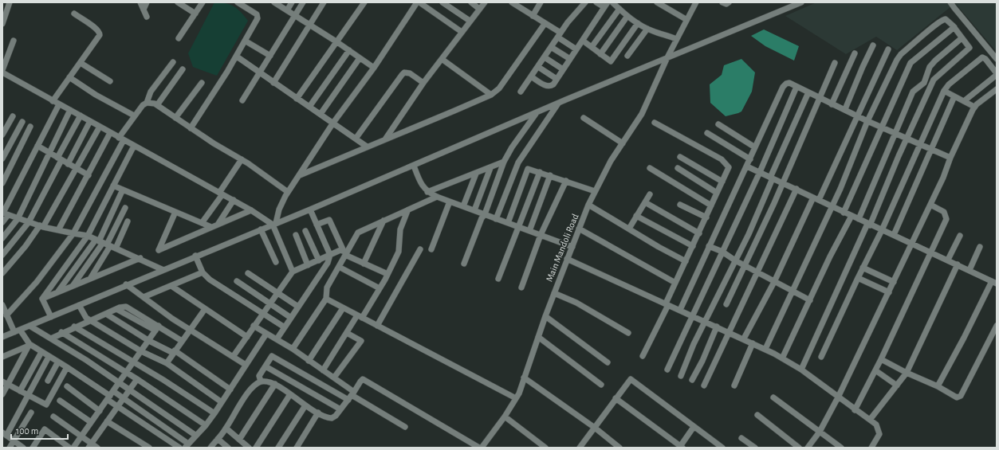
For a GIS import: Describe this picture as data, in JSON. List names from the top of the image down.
{
  "streets": {
    "street": ["Main Mandoli Road"]
  },
  "scale_bar": "100 m"
}
